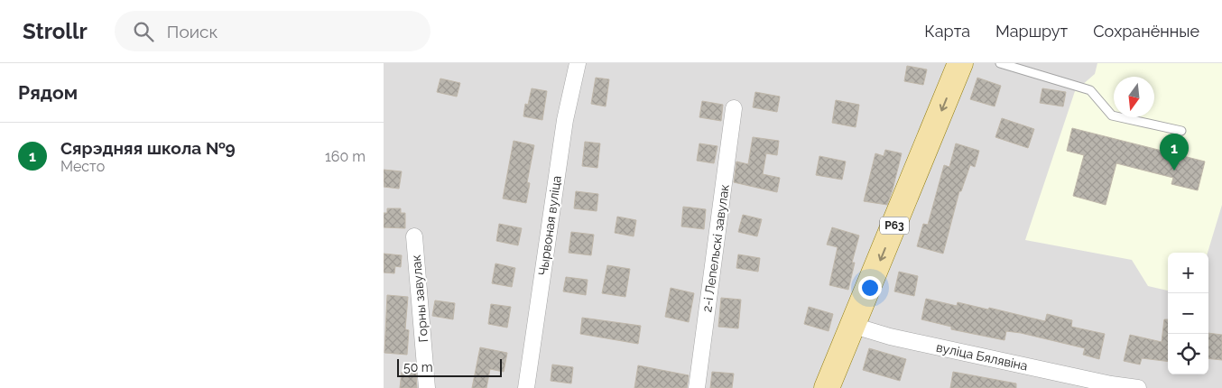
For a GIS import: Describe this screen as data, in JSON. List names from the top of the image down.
{
  "streets": {
    "main road": ["Р63"],
    "street": [
      "Чырвоная вуліца",
      "2-і Лепельскі завулак",
      "Горны завулак",
      "вуліца Бялявіна"
    ]
  },
  "crossings": [
    ["Р63", "вуліца Бялявіна"]
  ],
  "scale_bar": "50 m",
  "north": "bottom",
  "page": {
    "header": "Strollr",
    "search": "Поиск",
    "nav": ["Карта", "Маршрут", "Сохранённые"],
    "heading": "Рядом",
    "list": [
      {
        "mark": "1",
        "name": "Сярэдняя школа №9",
        "note": "Место",
        "value": "160 m"
      }
    ],
    "pins": "1",
    "map_buttons": ["+", "−"],
    "scale": "50 m"
  }
}
